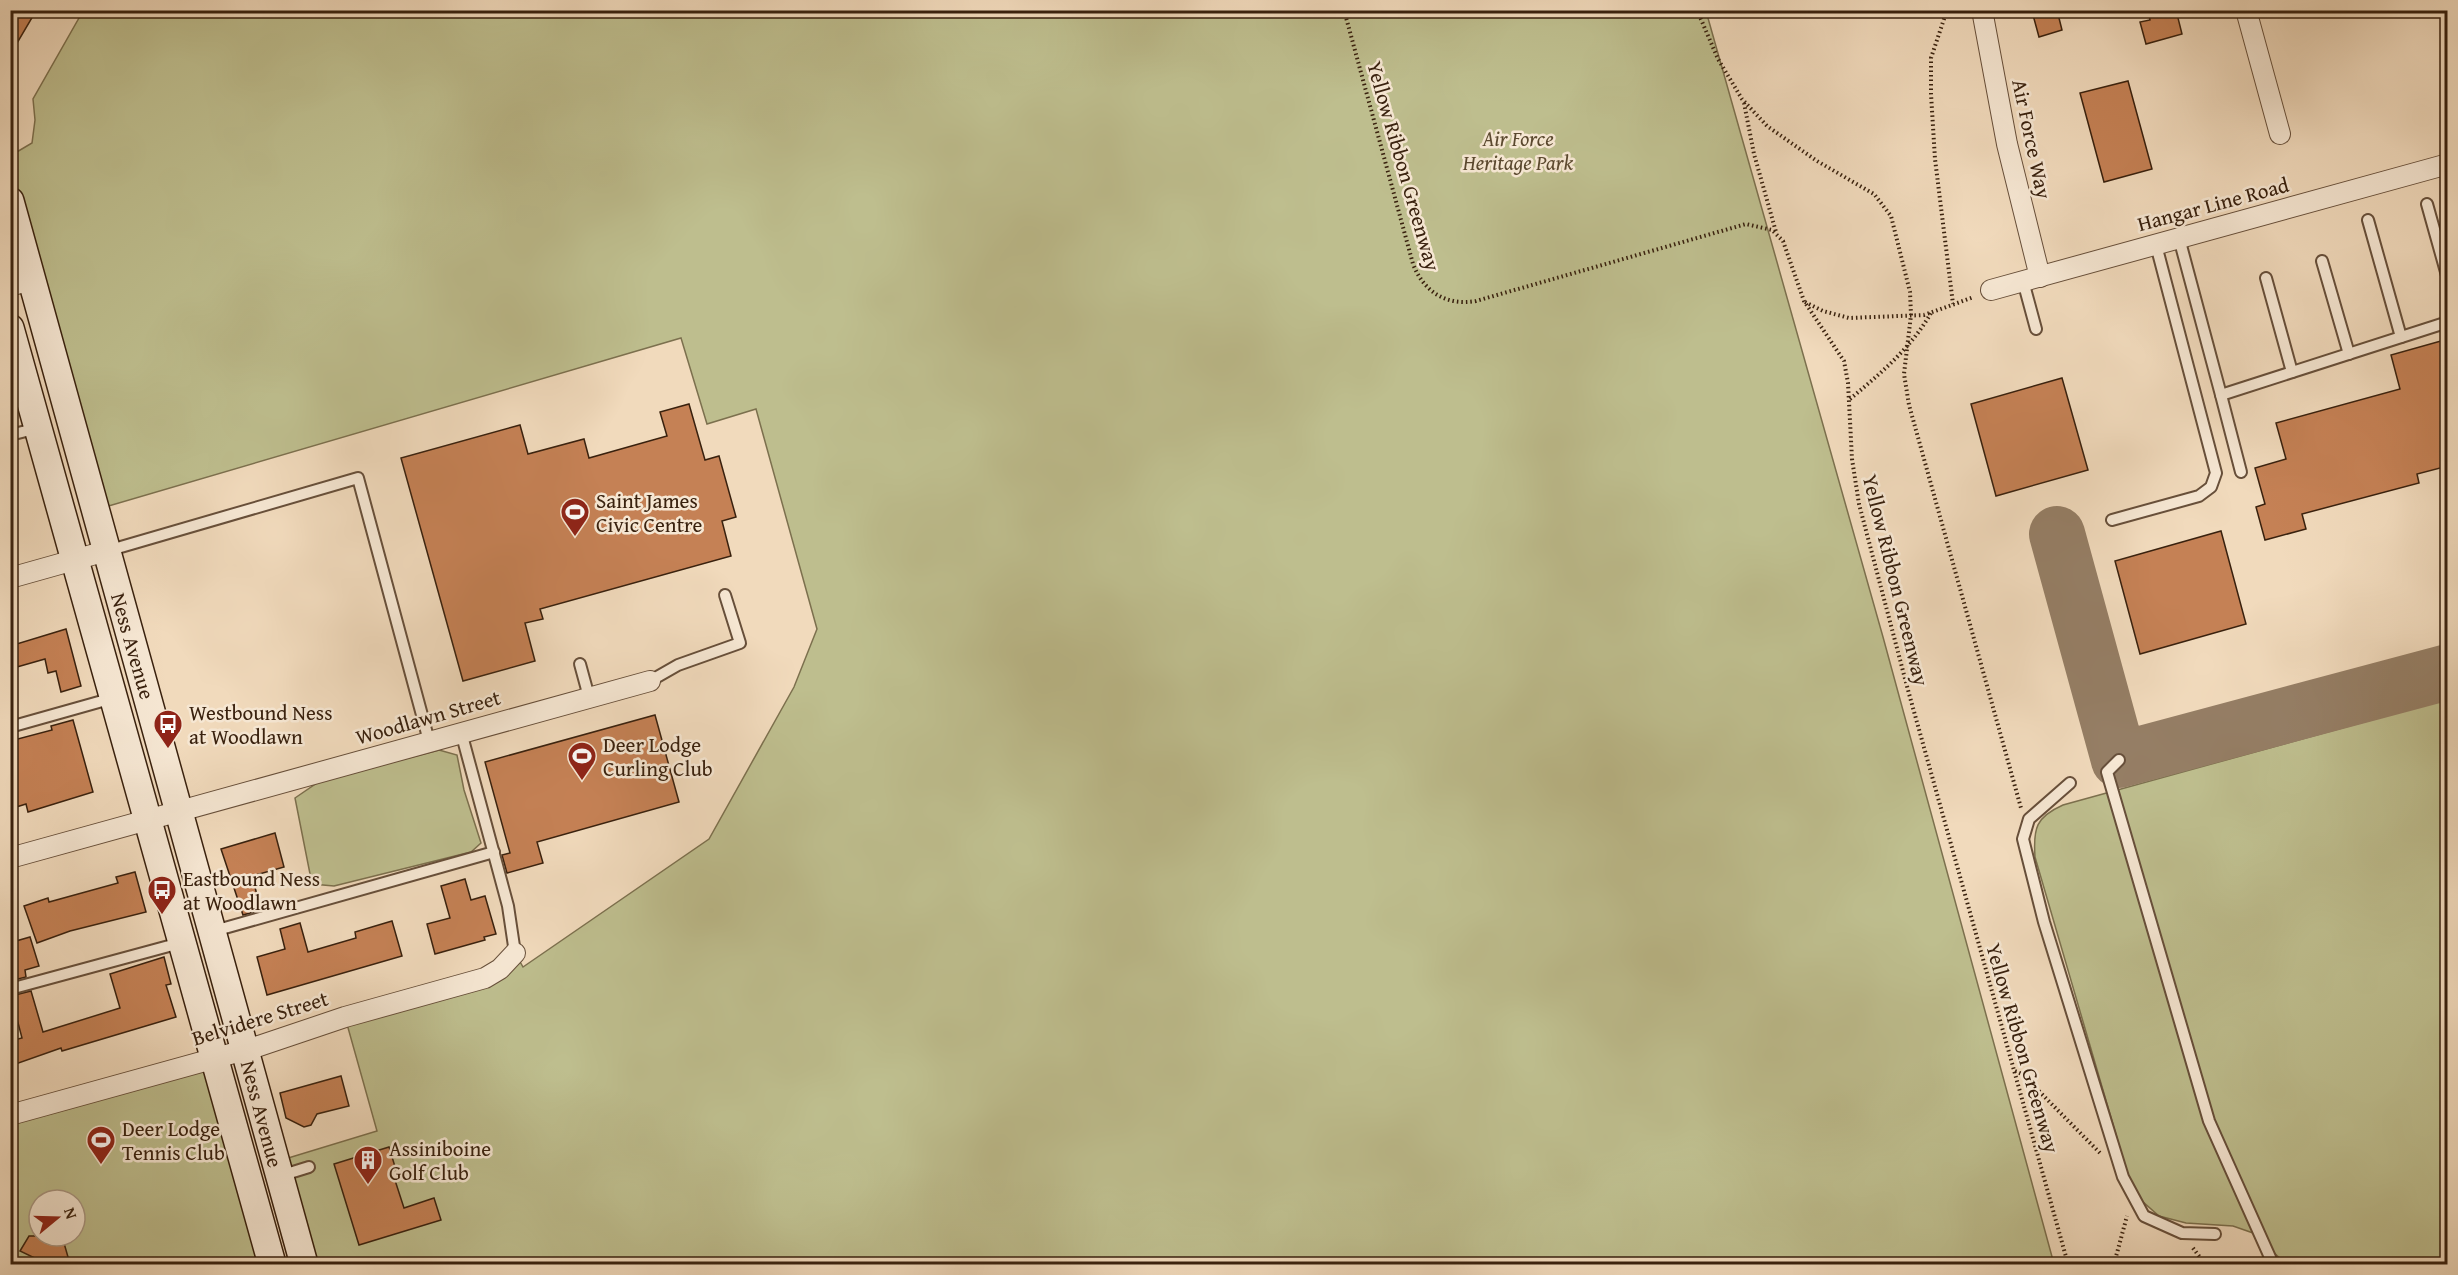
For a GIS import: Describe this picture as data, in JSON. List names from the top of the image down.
{
  "streets": {
    "main road": ["Ness Avenue"],
    "street": [
      "Air Force Way",
      "Hangar Line Road",
      "Woodlawn Street",
      "Belvidere Street"
    ],
    "path": ["Yellow Ribbon Greenway"]
  },
  "crossings": [
    ["Air Force Way", "Hangar Line Road"],
    ["Ness Avenue", "Woodlawn Street"],
    ["Ness Avenue", "Belvidere Street"]
  ],
  "parks": ["Air Force Heritage Park"],
  "places": {
    "sports": ["Saint James Civic Centre", "Deer Lodge Curling Club", "Deer Lodge Tennis Club"],
    "bus stop": ["Westbound Ness at Woodlawn", "Eastbound Ness at Woodlawn"],
    "building": ["Assiniboine Golf Club"]
  },
  "north": "right"
}
